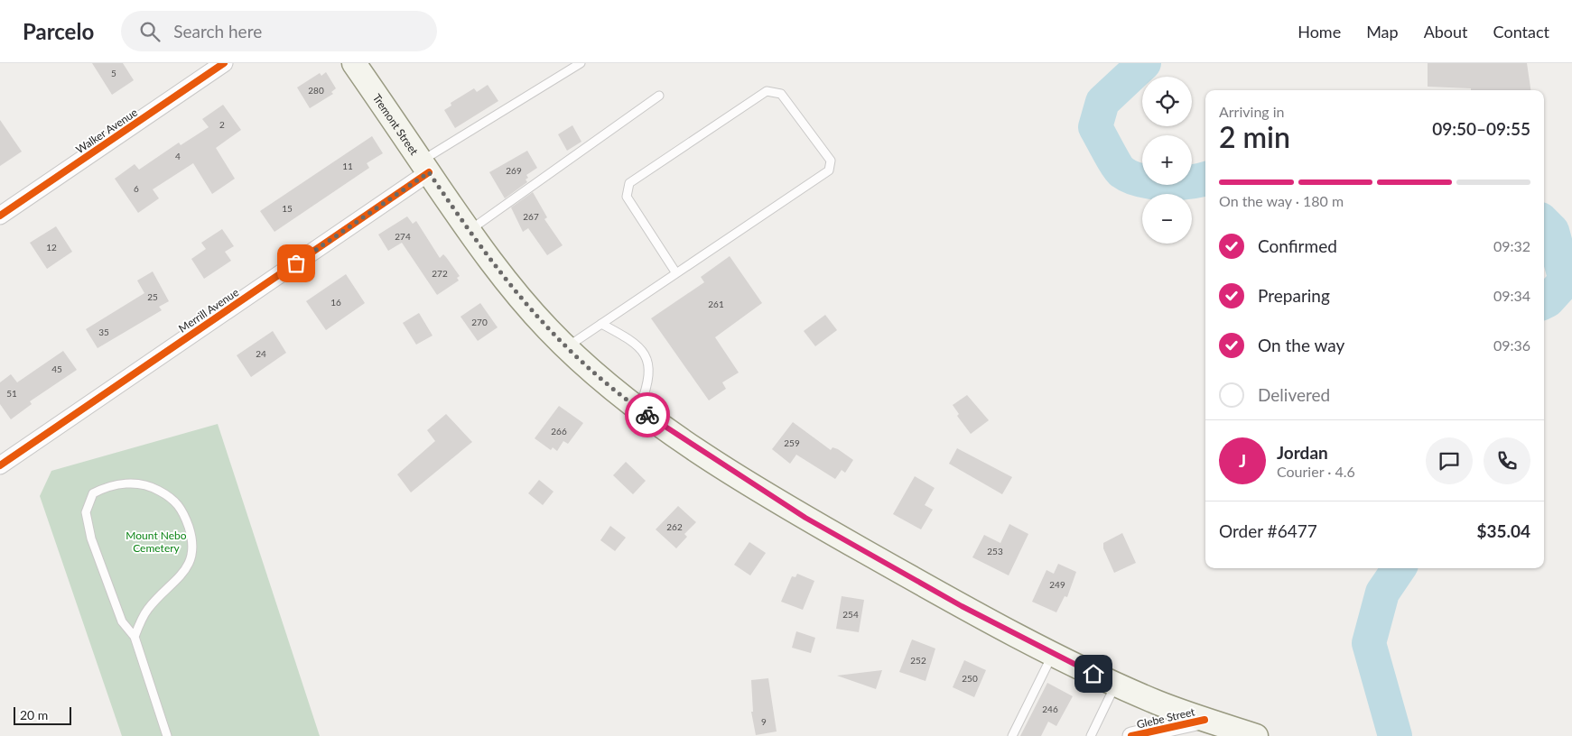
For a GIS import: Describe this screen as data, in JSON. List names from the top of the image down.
{
  "streets": {
    "main road": ["Tremont Street"],
    "street": ["Walker Avenue", "Merrill Avenue", "Glebe Street"]
  },
  "crossings": [
    ["Tremont Street", "Merrill Avenue"],
    ["Tremont Street", "Glebe Street"]
  ],
  "parks": ["Mount Nebo Cemetery"],
  "house_numbers": [
    "5",
    "280",
    "2",
    "4",
    "11",
    "269",
    "6",
    "15",
    "267",
    "274",
    "12",
    "272",
    "25",
    "16",
    "261",
    "270",
    "35",
    "24",
    "45",
    "51",
    "266",
    "259",
    "262",
    "253",
    "249",
    "254",
    "252",
    "250",
    "246",
    "9"
  ],
  "scale_bar": "20 m",
  "page": {
    "header": "Parcelo",
    "search": "Search here",
    "nav": [
      "Home",
      "Map",
      "About",
      "Contact"
    ],
    "map_buttons": ["+", "−"],
    "heading": ["2 min", "Arriving in", "09:50–09:55"],
    "panel": [
      "Jordan",
      "Courier · 4.6",
      "Order #6477",
      "$35.04"
    ],
    "bar": "On the way · 180 m",
    "list": [
      ["Confirmed", "09:32"],
      ["Preparing", "09:34"],
      ["On the way", "09:36"],
      "Delivered"
    ],
    "round": "J",
    "scale": "20 m"
  }
}
